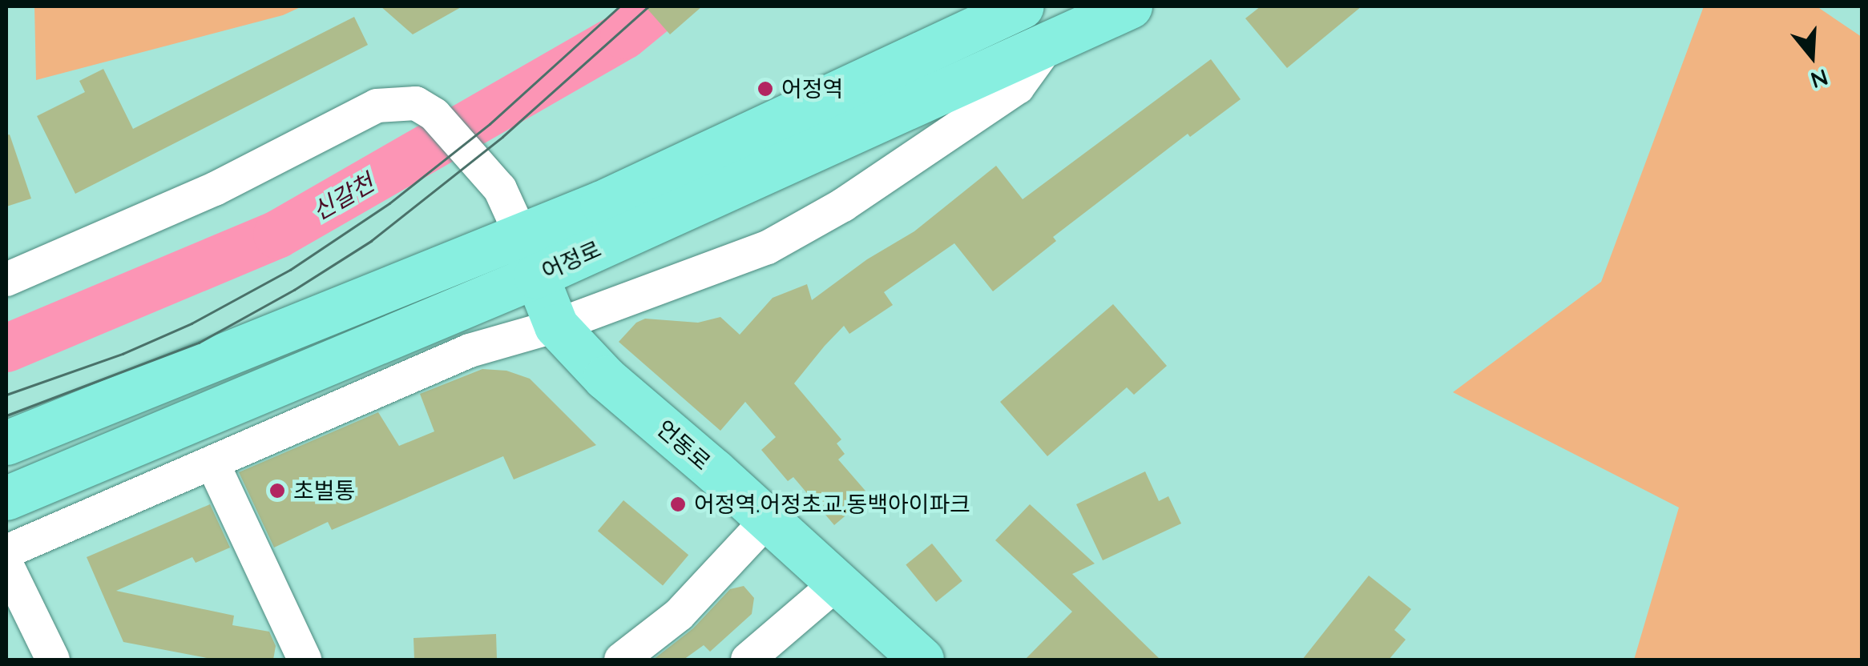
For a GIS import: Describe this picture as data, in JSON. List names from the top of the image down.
{
  "streets": {
    "main road": ["어정로", "언동로"]
  },
  "crossings": [
    ["어정로", "언동로"]
  ],
  "water": ["신갈천"],
  "places": ["어정역", "초벌통", "어정역.어정초교.동백아이파크"],
  "north": "bottom"
}
